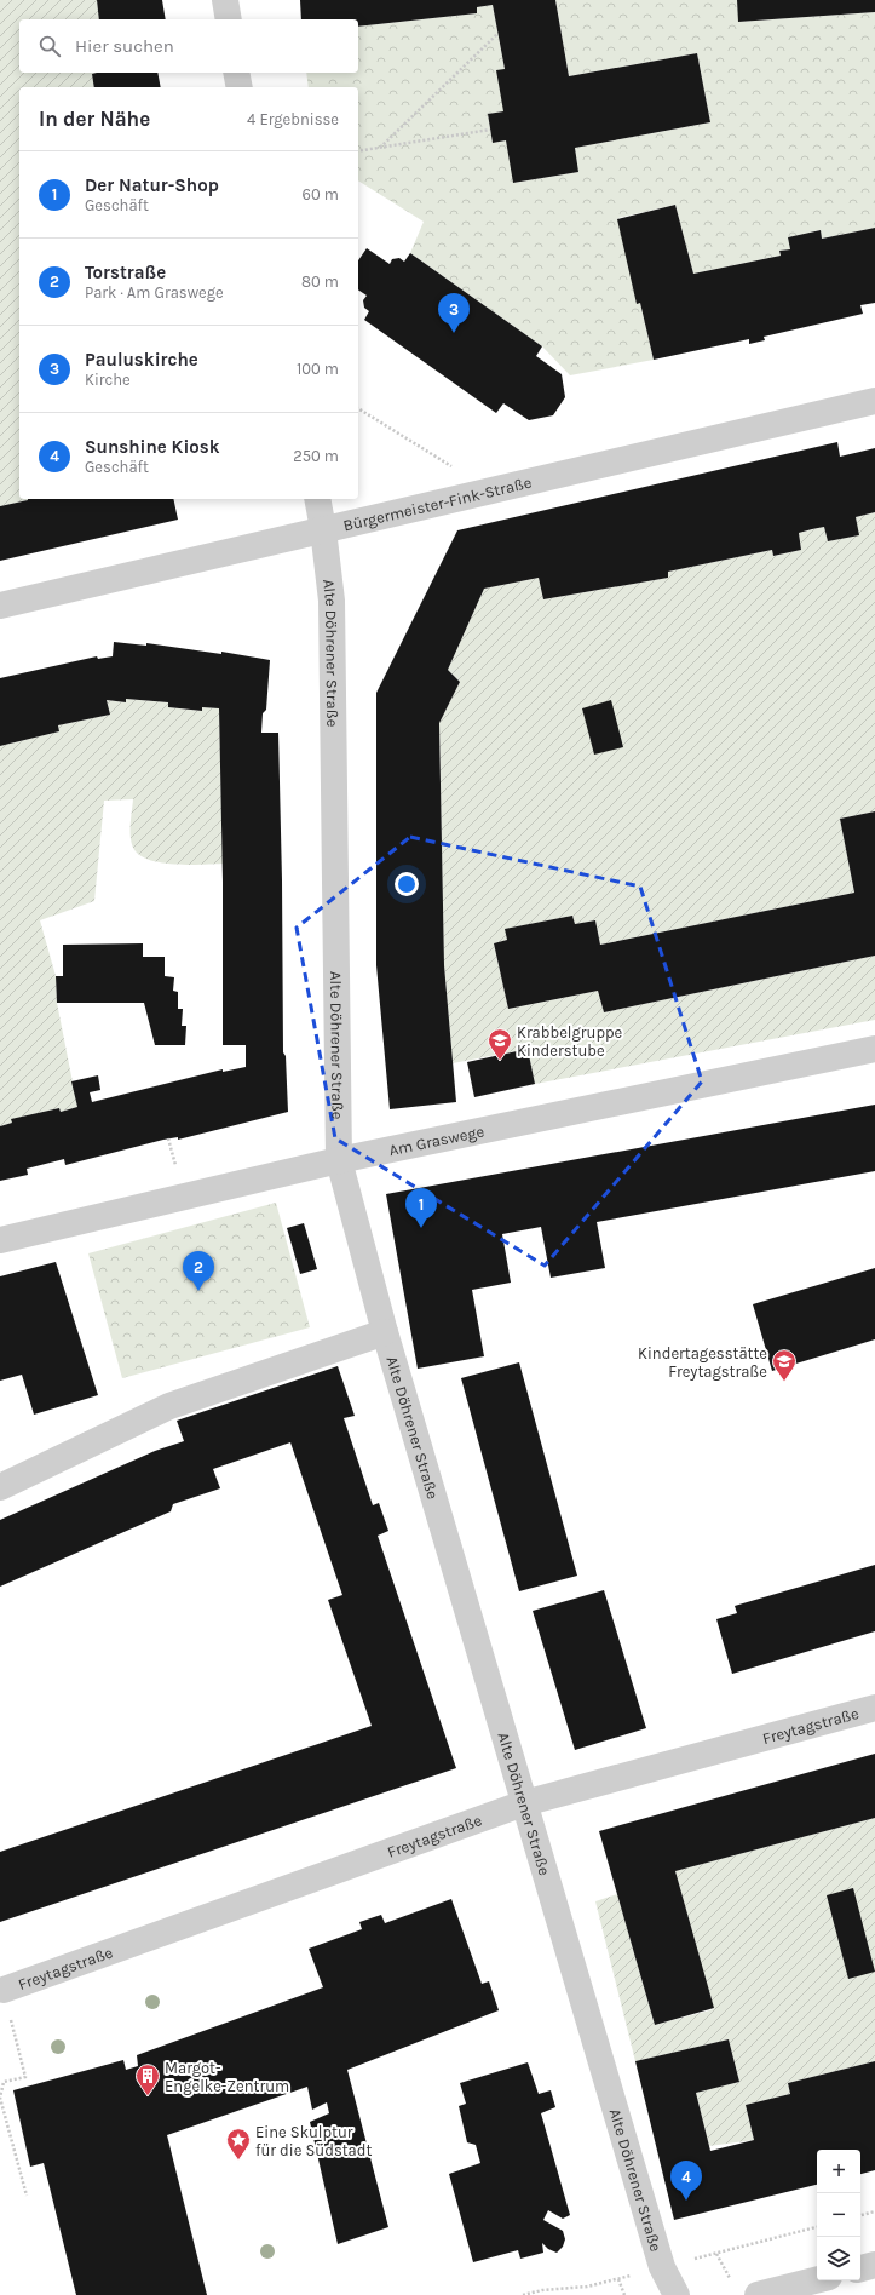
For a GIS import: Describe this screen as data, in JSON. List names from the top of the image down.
{
  "streets": {
    "street": [
      "Bürgermeister-Fink-Straße",
      "Alte Döhrener Straße",
      "Am Graswege",
      "Freytagstraße"
    ]
  },
  "crossings": [
    ["Bürgermeister-Fink-Straße", "Alte Döhrener Straße"],
    ["Alte Döhrener Straße", "Am Graswege"],
    ["Alte Döhrener Straße", "Freytagstraße"]
  ],
  "places": {
    "school or university": ["Krabbelgruppe Kinderstube", "Kindertagesstätte Freytagstraße"],
    "building": ["Margot- Engelke-Zentrum"],
    "place": ["Eine Skulptur für die Südstadt"]
  },
  "page": {
    "search": "Hier suchen",
    "heading": ["In der Nähe", "4 Ergebnisse"],
    "list": [
      {
        "mark": "1",
        "name": "Der Natur-Shop",
        "note": "Geschäft",
        "value": "60 m"
      },
      {
        "mark": "2",
        "name": "Torstraße",
        "note": "Park · Am Graswege",
        "value": "80 m"
      },
      {
        "mark": "3",
        "name": "Pauluskirche",
        "note": "Kirche",
        "value": "100 m"
      },
      {
        "mark": "4",
        "name": "Sunshine Kiosk",
        "note": "Geschäft",
        "value": "250 m"
      }
    ],
    "pins": [
      "3",
      "1",
      "2",
      "4"
    ],
    "map_buttons": ["+", "−"]
  }
}
